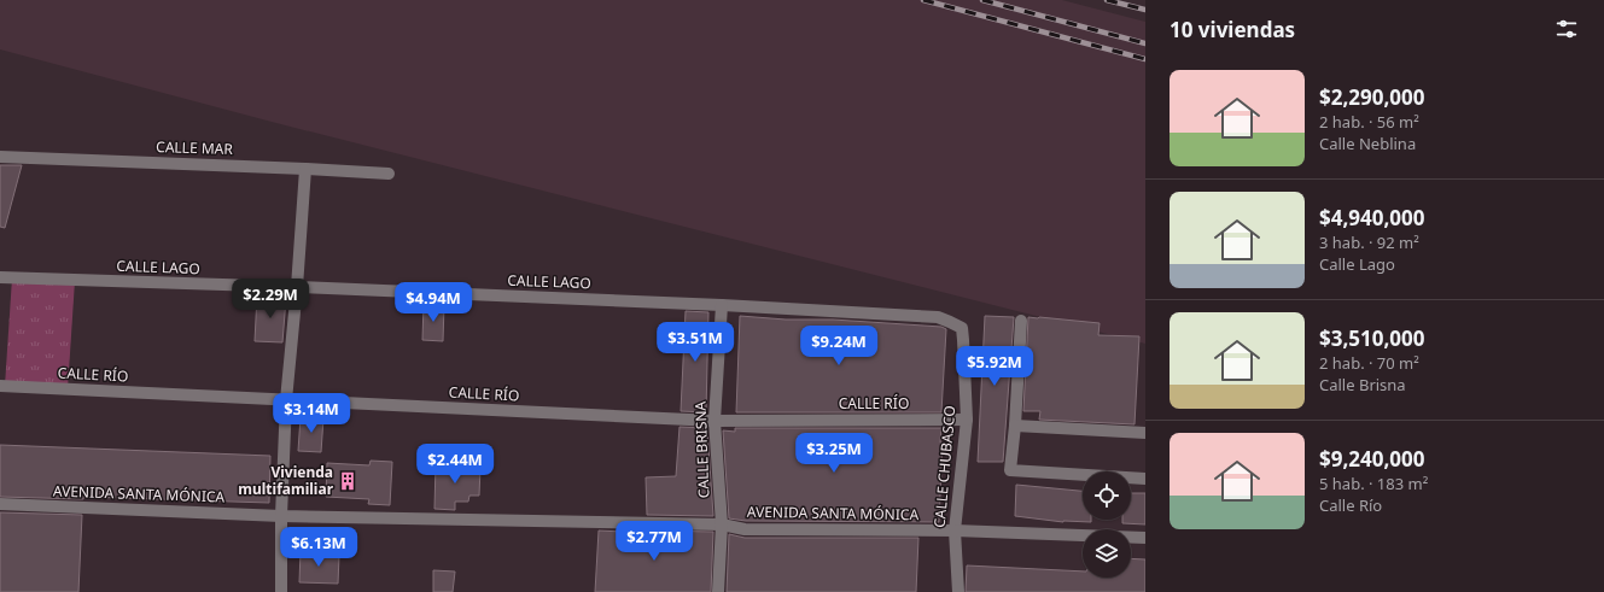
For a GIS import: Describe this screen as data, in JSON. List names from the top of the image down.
{
  "streets": {
    "street": [
      "CALLE MAR",
      "CALLE LAGO",
      "CALLE RÍO",
      "CALLE BRISNA",
      "CALLE CHUBASCO",
      "AVENIDA SANTA MÓNICA"
    ]
  },
  "crossings": [
    ["CALLE LAGO", "CALLE BRISNA"],
    ["CALLE LAGO", "CALLE CHUBASCO"],
    ["CALLE RÍO", "CALLE BRISNA"],
    ["CALLE RÍO", "CALLE CHUBASCO"],
    ["CALLE BRISNA", "AVENIDA SANTA MÓNICA"],
    ["CALLE CHUBASCO", "AVENIDA SANTA MÓNICA"]
  ],
  "places": {
    "building": ["Vivienda multifamiliar"]
  },
  "page": {
    "heading": "10 viviendas",
    "list": [
      {
        "name": "$2,290,000",
        "note": "2 hab. · 56 m² · Calle Neblina"
      },
      {
        "name": "$4,940,000",
        "note": "3 hab. · 92 m² · Calle Lago"
      },
      {
        "name": "$3,510,000",
        "note": "2 hab. · 70 m² · Calle Brisna"
      },
      {
        "name": "$9,240,000",
        "note": "5 hab. · 183 m² · Calle Río"
      }
    ],
    "price": [
      "$2.29M",
      "$4.94M",
      "$3.51M",
      "$9.24M",
      "$5.92M",
      "$3.14M",
      "$3.25M",
      "$2.44M",
      "$2.77M",
      "$6.13M"
    ]
  }
}
